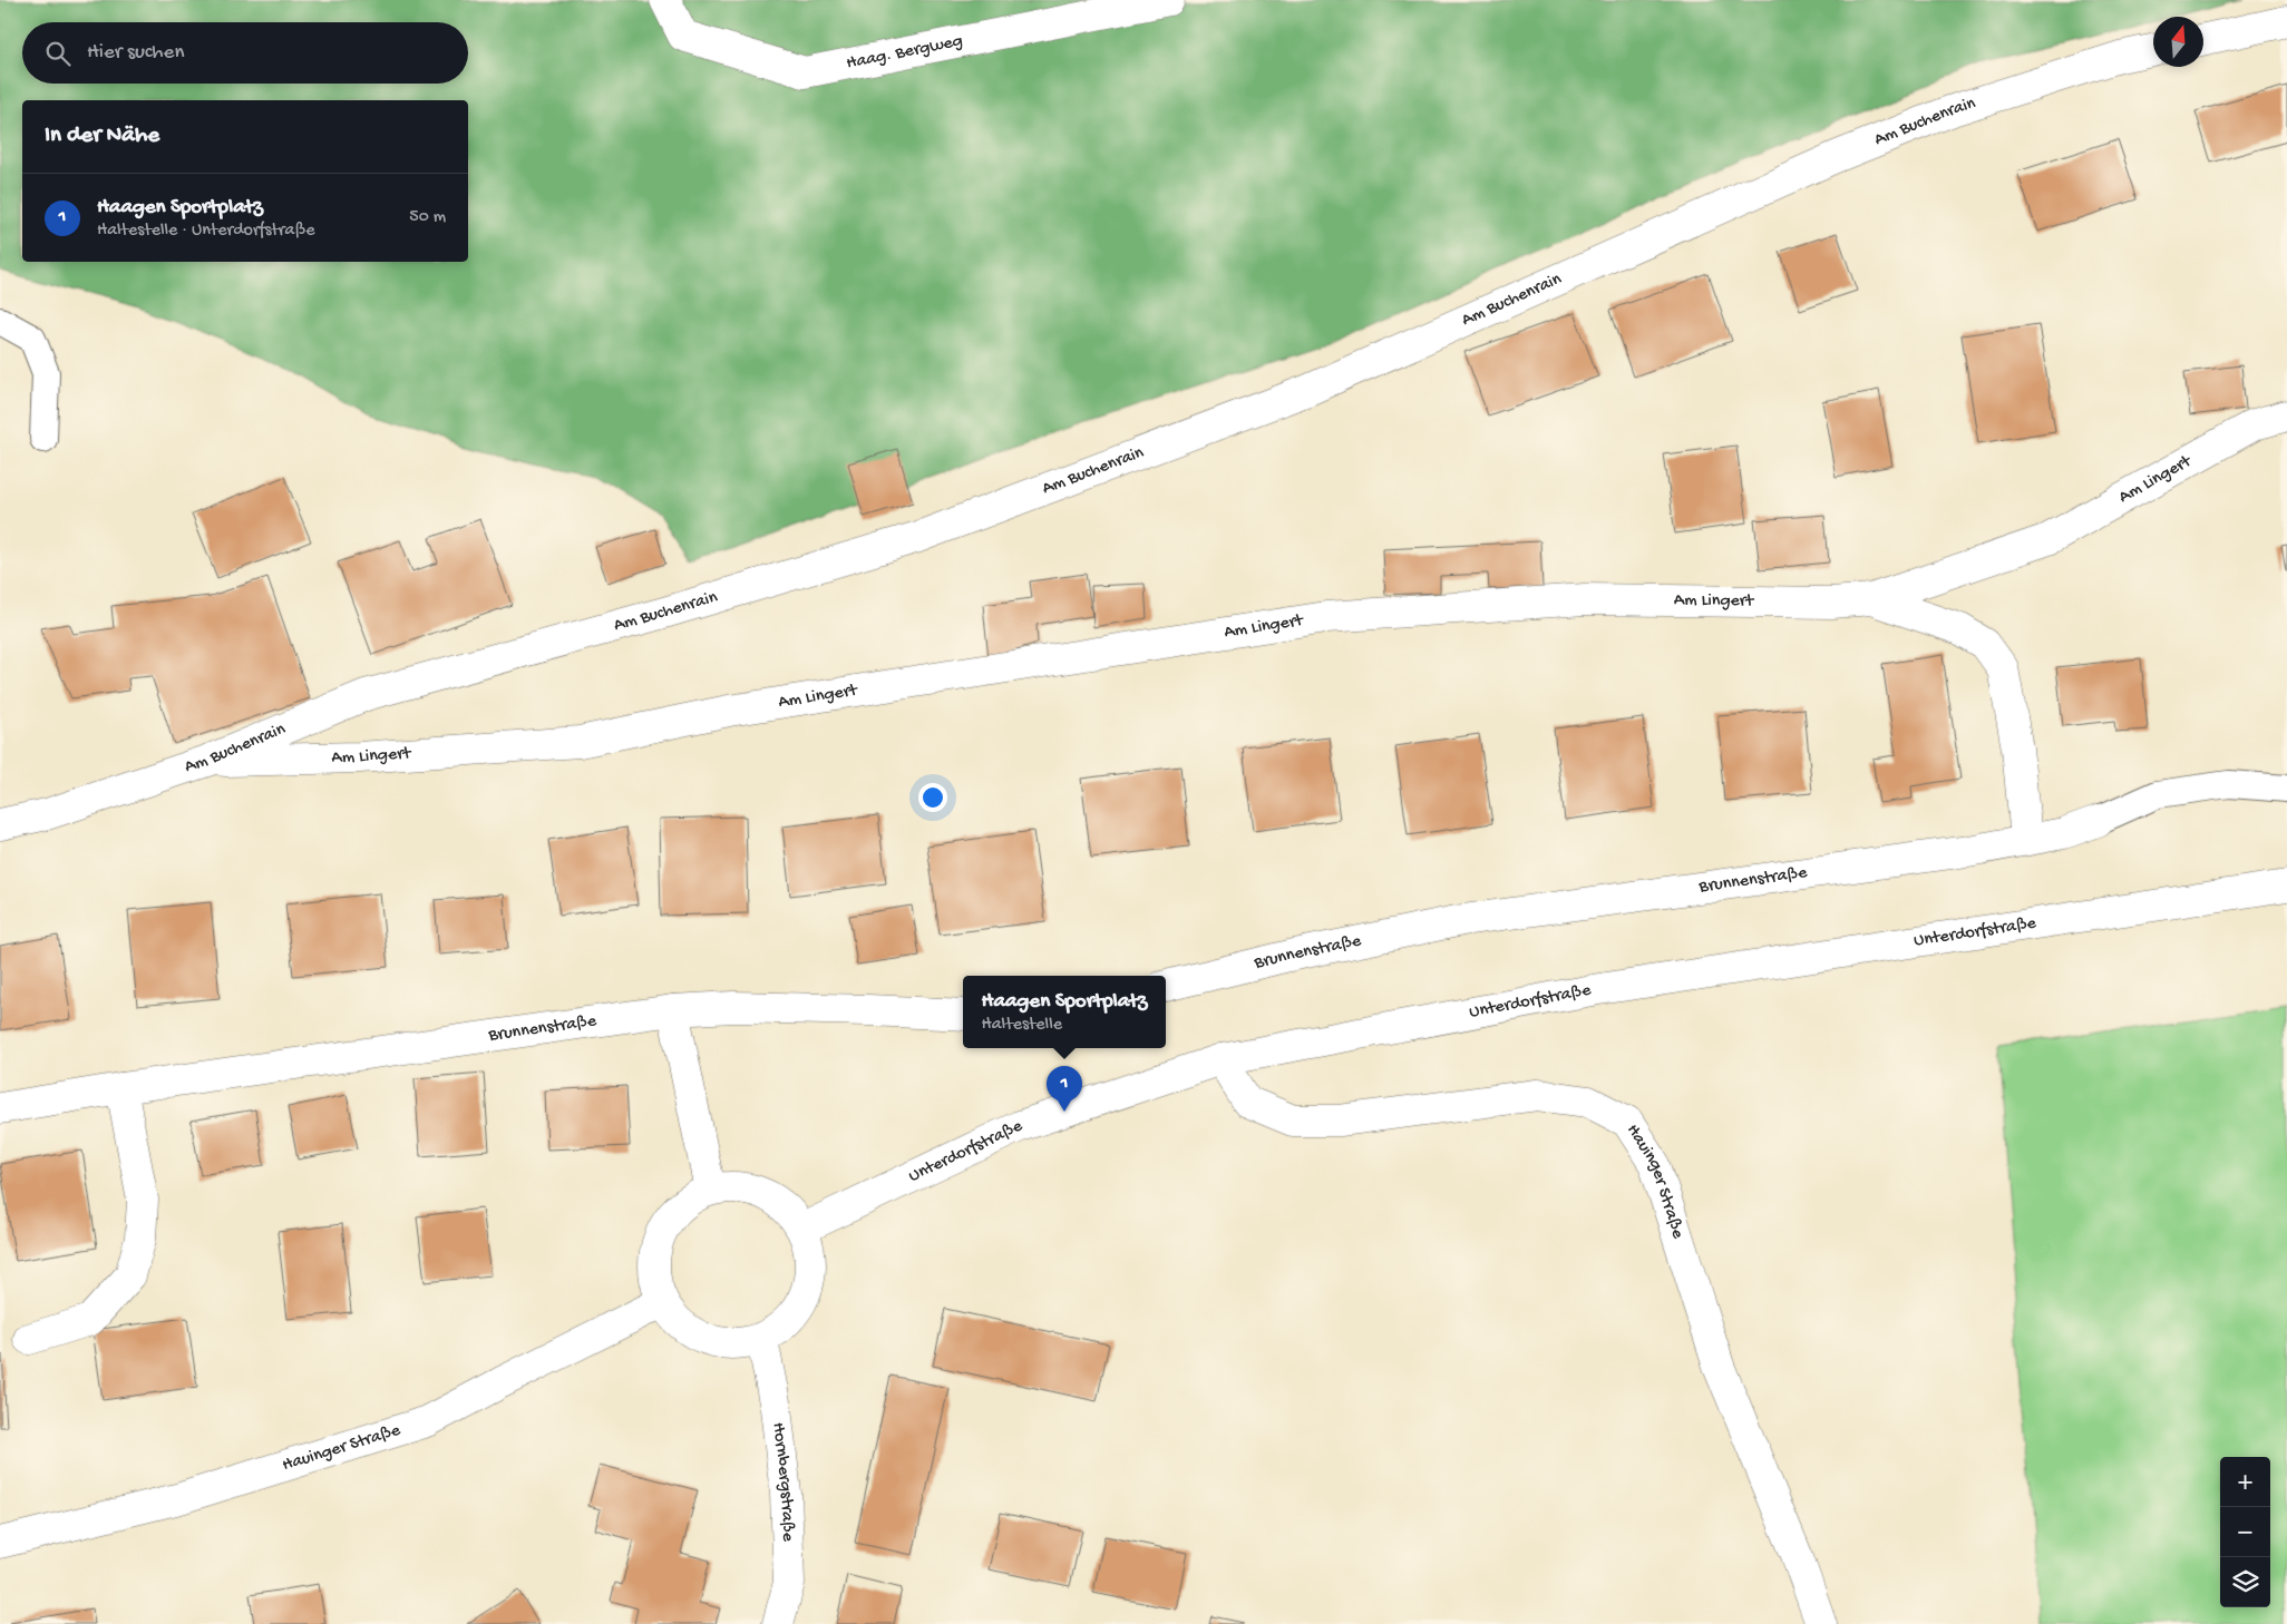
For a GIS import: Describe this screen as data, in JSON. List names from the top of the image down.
{
  "streets": {
    "street": [
      "Haag. Bergweg",
      "Am Buchenrain",
      "Am Lingert",
      "Brunnenstraße",
      "Unterdorfstraße",
      "Hauinger Straße",
      "Hornbergstraße"
    ]
  },
  "crossings": [
    ["Am Buchenrain", "Am Lingert"],
    ["Unterdorfstraße", "Hauinger Straße"],
    ["Unterdorfstraße", "Hornbergstraße"],
    ["Hauinger Straße", "Hornbergstraße"]
  ],
  "north": "top",
  "page": {
    "search": "Hier suchen",
    "heading": "In der Nähe",
    "list": [
      {
        "mark": "1",
        "name": "Haagen Sportplatz",
        "note": "Haltestelle · Unterdorfstraße",
        "value": "50 m"
      }
    ],
    "popup": ["Haagen Sportplatz", "Haltestelle"],
    "pins": "1",
    "map_buttons": ["+", "−"]
  }
}
